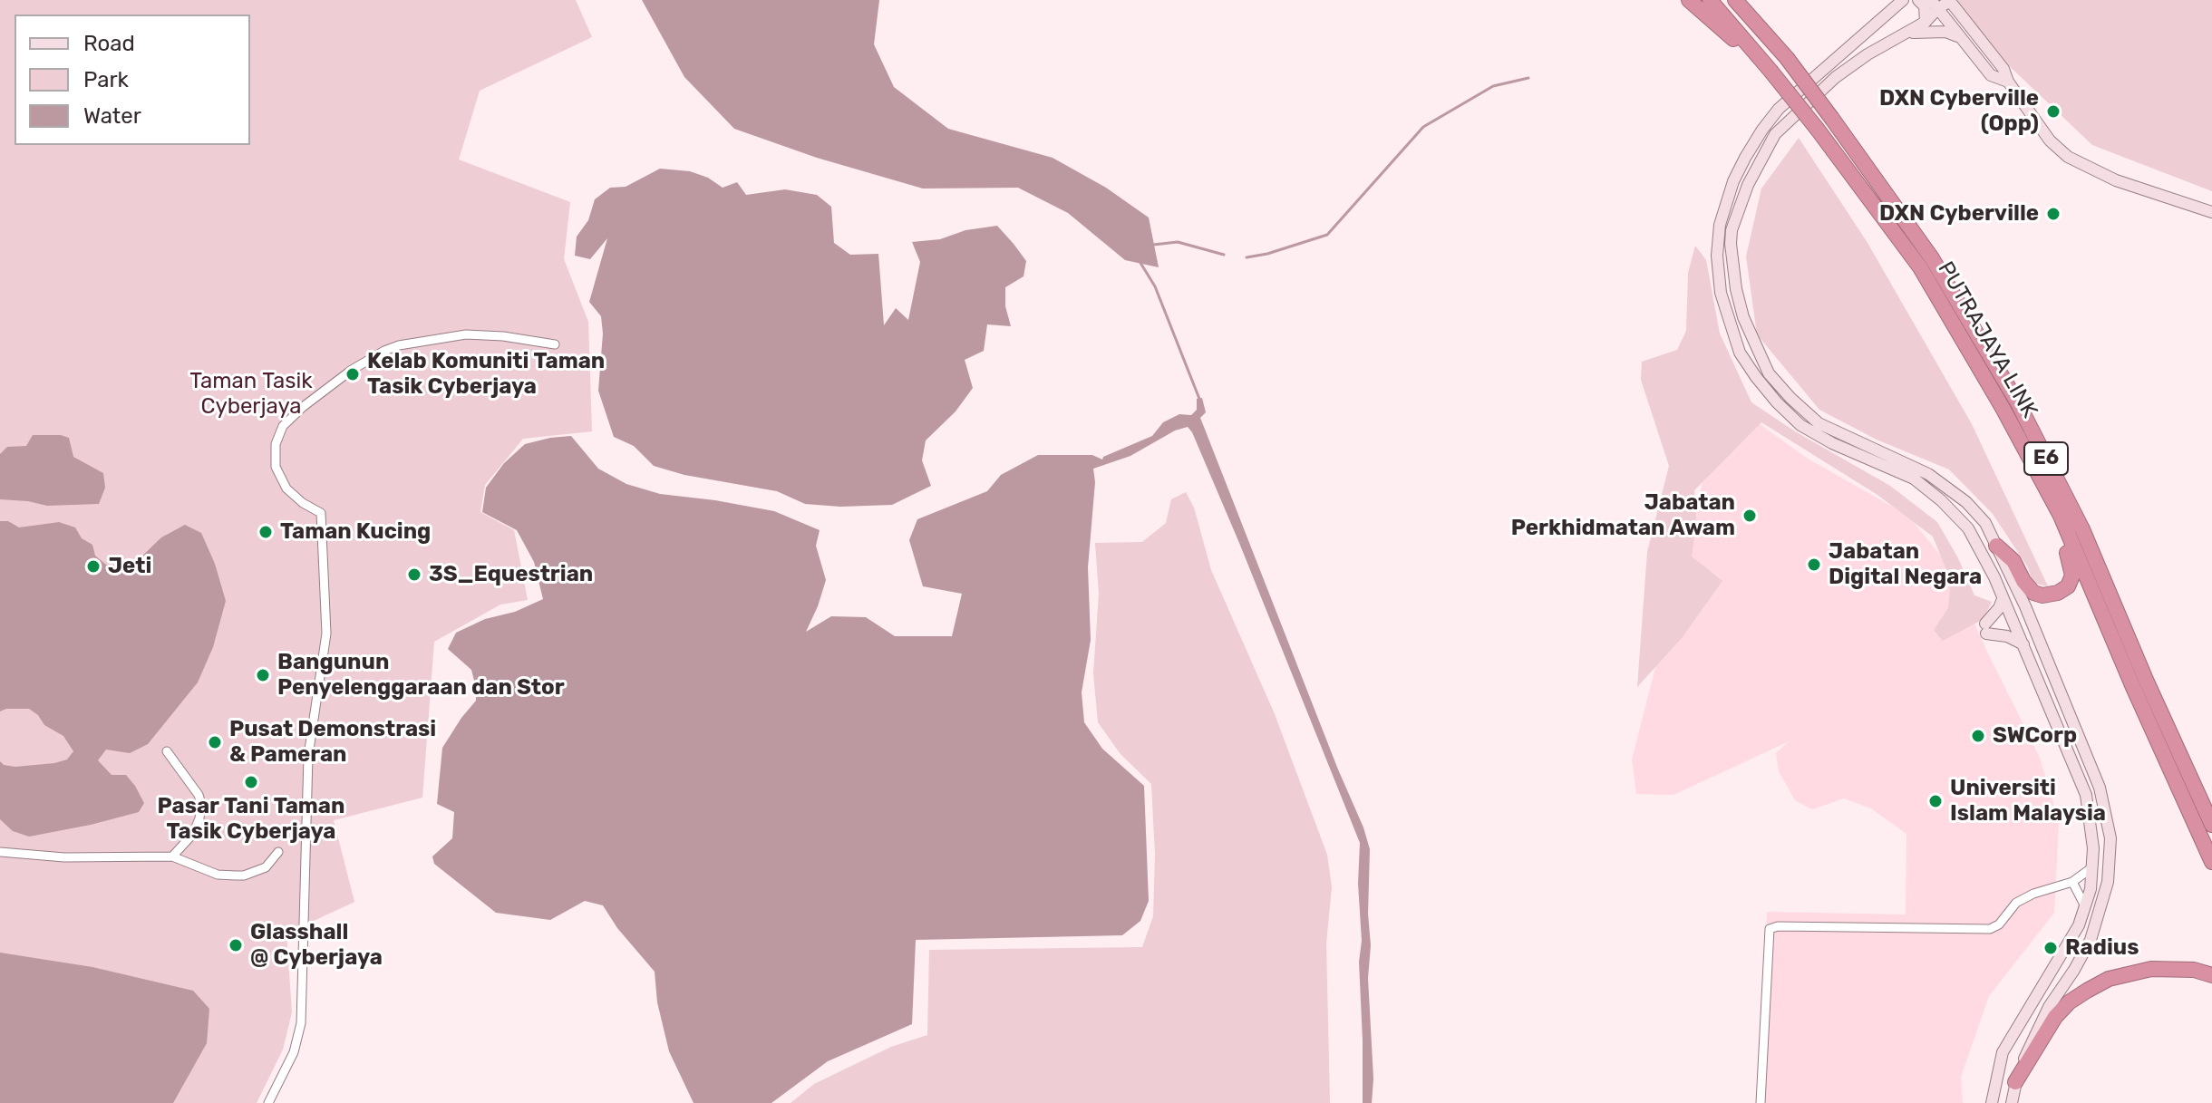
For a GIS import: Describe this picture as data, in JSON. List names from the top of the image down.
{
  "streets": {
    "highway": ["PUTRAJAYA LINK", "E6"]
  },
  "parks": ["Taman Tasik Cyberjaya"],
  "places": [
    "DXN Cyberville (Opp)",
    "DXN Cyberville",
    "Kelab Komuniti Taman Tasik Cyberjaya",
    "Jabatan Perkhidmatan Awam",
    "Taman Kucing",
    "Jabatan Digital Negara",
    "Jeti",
    "3S_Equestrian",
    "Bangunun Penyelenggaraan dan Stor",
    "SWCorp",
    "Pusat Demonstrasi & Pameran",
    "Pasar Tani Taman Tasik Cyberjaya",
    "Universiti Islam Malaysia",
    "Glasshall @ Cyberjaya",
    "Radius"
  ],
  "legend": ["Road", "Park", "Water"]
}
